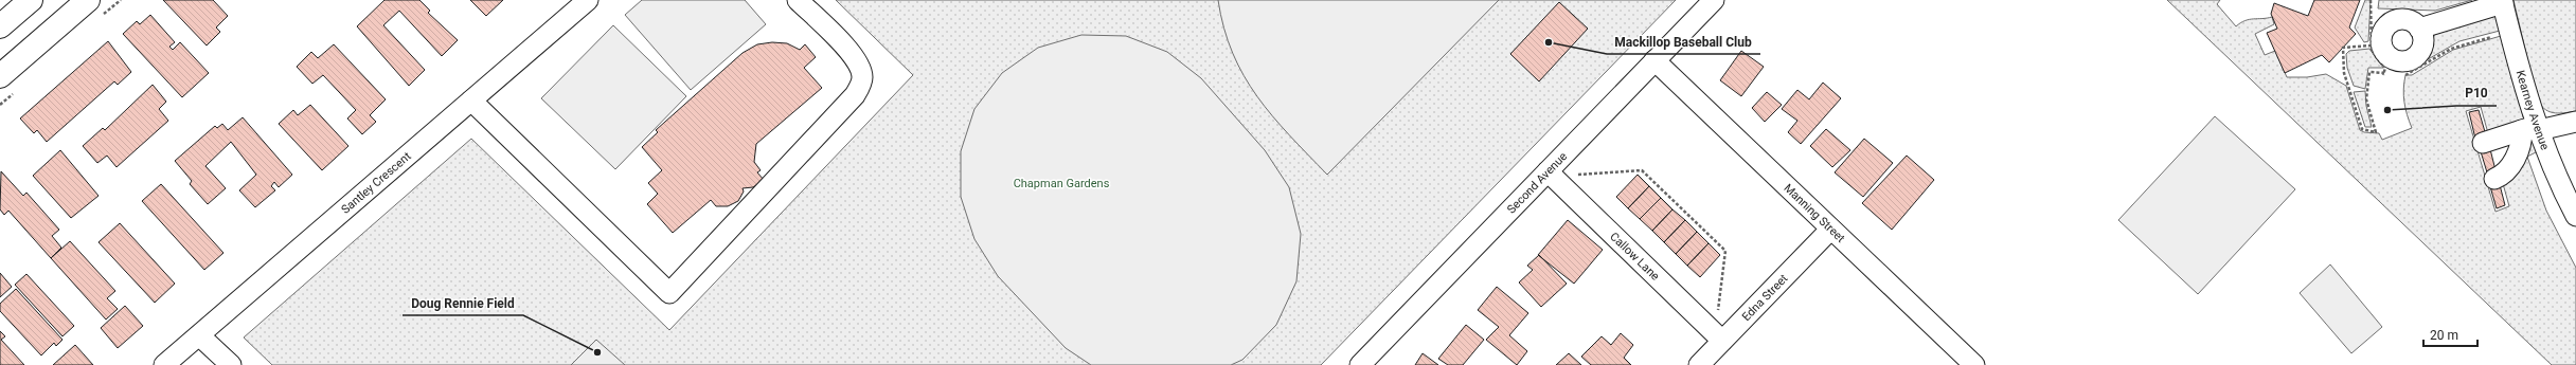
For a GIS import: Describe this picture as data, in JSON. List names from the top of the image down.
{
  "streets": {
    "street": [
      "Kearney Avenue",
      "Santley Crescent",
      "Second Avenue",
      "Manning Street",
      "Callow Lane",
      "Edna Street"
    ]
  },
  "crossings": [
    ["Second Avenue", "Manning Street"],
    ["Second Avenue", "Callow Lane"],
    ["Manning Street", "Edna Street"],
    ["Callow Lane", "Edna Street"]
  ],
  "parks": ["Chapman Gardens"],
  "places": ["Mackillop Baseball Club", "P10", "Doug Rennie Field"],
  "scale_bar": "20 m"
}
